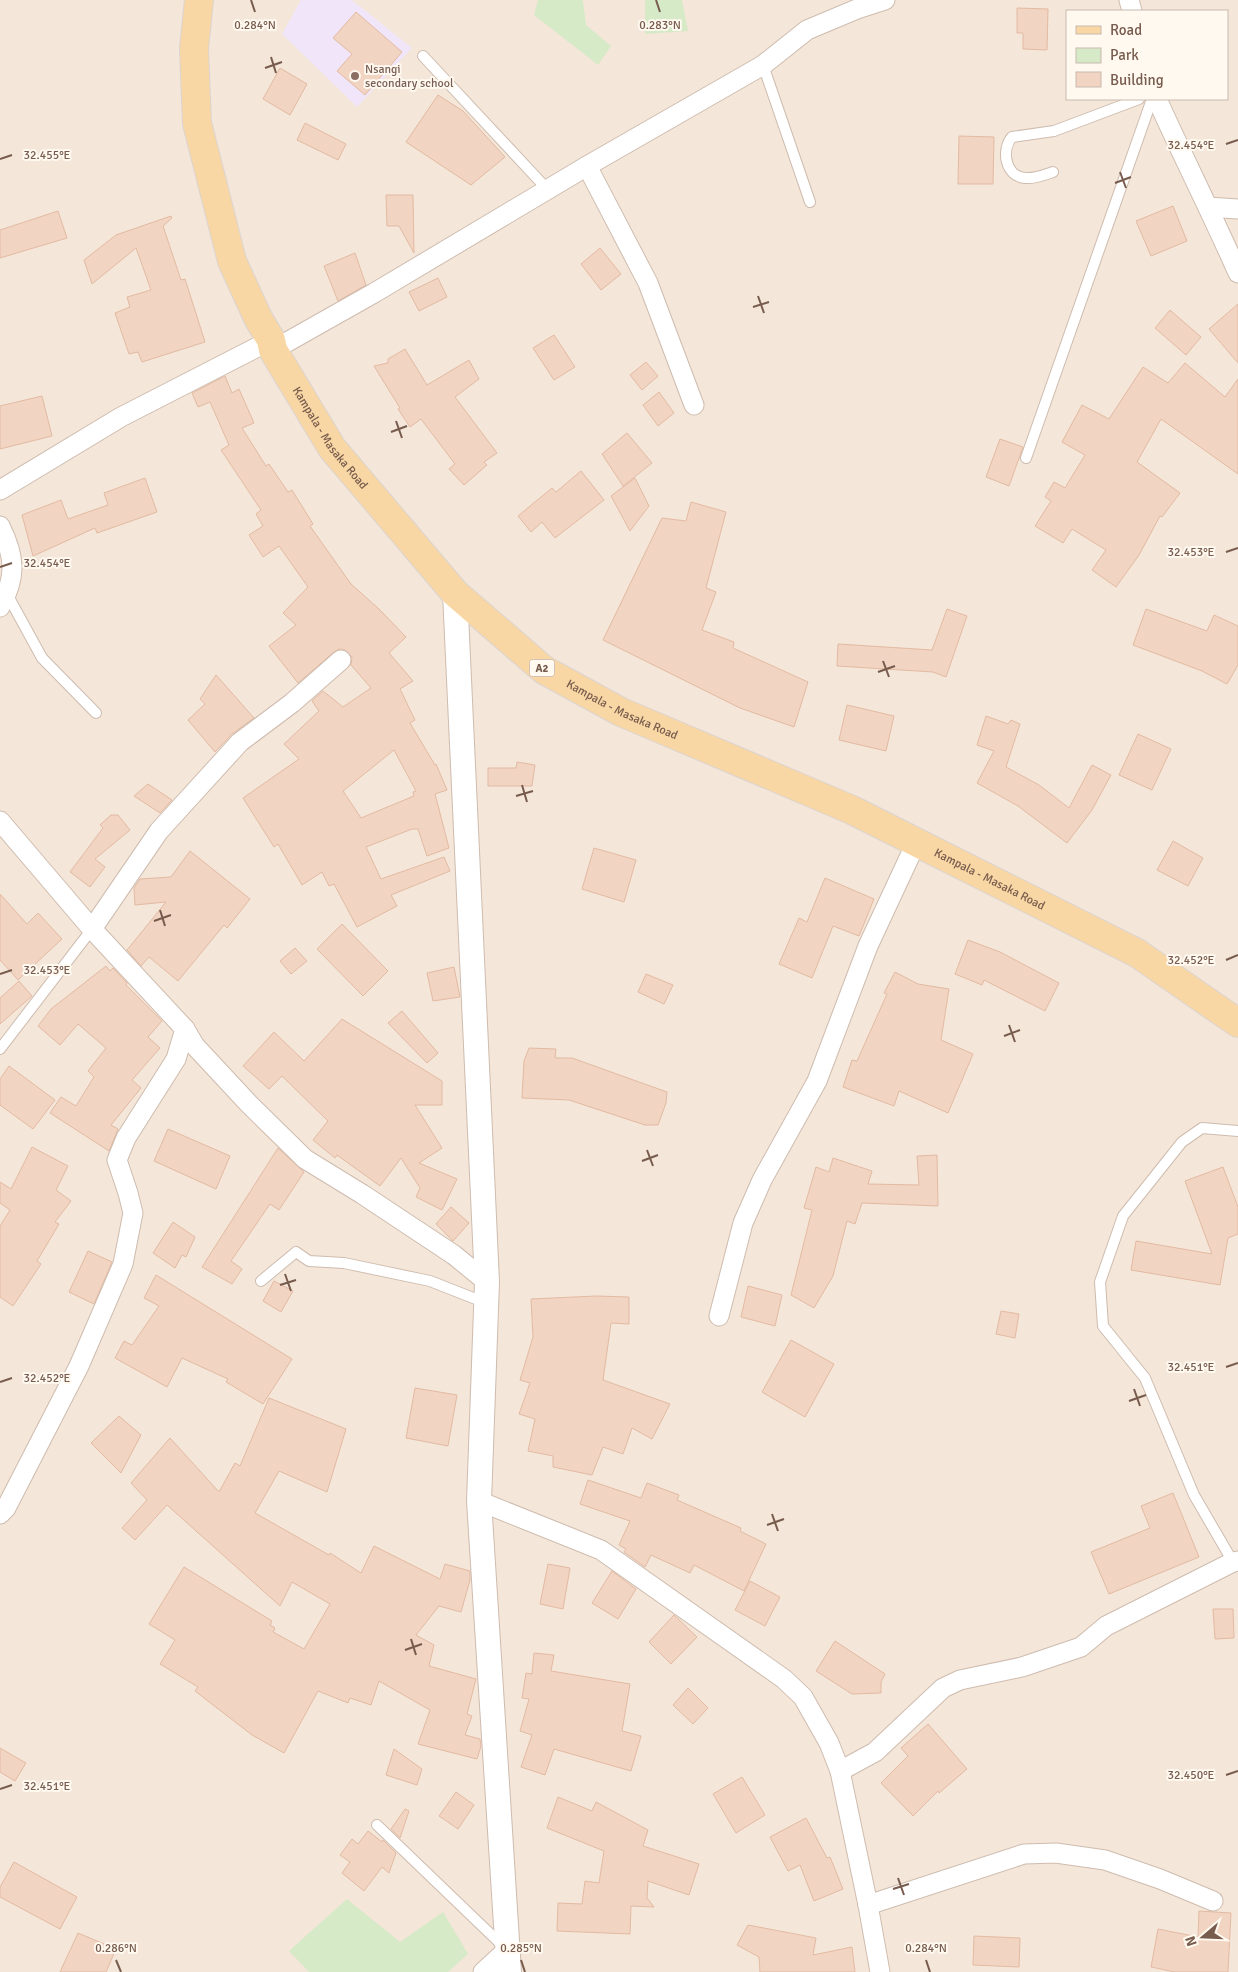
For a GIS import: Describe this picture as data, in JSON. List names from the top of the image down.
{
  "streets": {
    "main road": ["Kampala - Masaka Road", "A2"]
  },
  "places": ["Nsangi secondary school"],
  "legend": ["Road", "Park", "Building"],
  "north": "left",
  "coordinates": [
    "0.284°N",
    "0.283°N",
    "32.454°E",
    "32.455°E",
    "32.453°E",
    "32.452°E",
    "32.451°E",
    "32.450°E",
    "0.286°N",
    "0.285°N"
  ]
}
